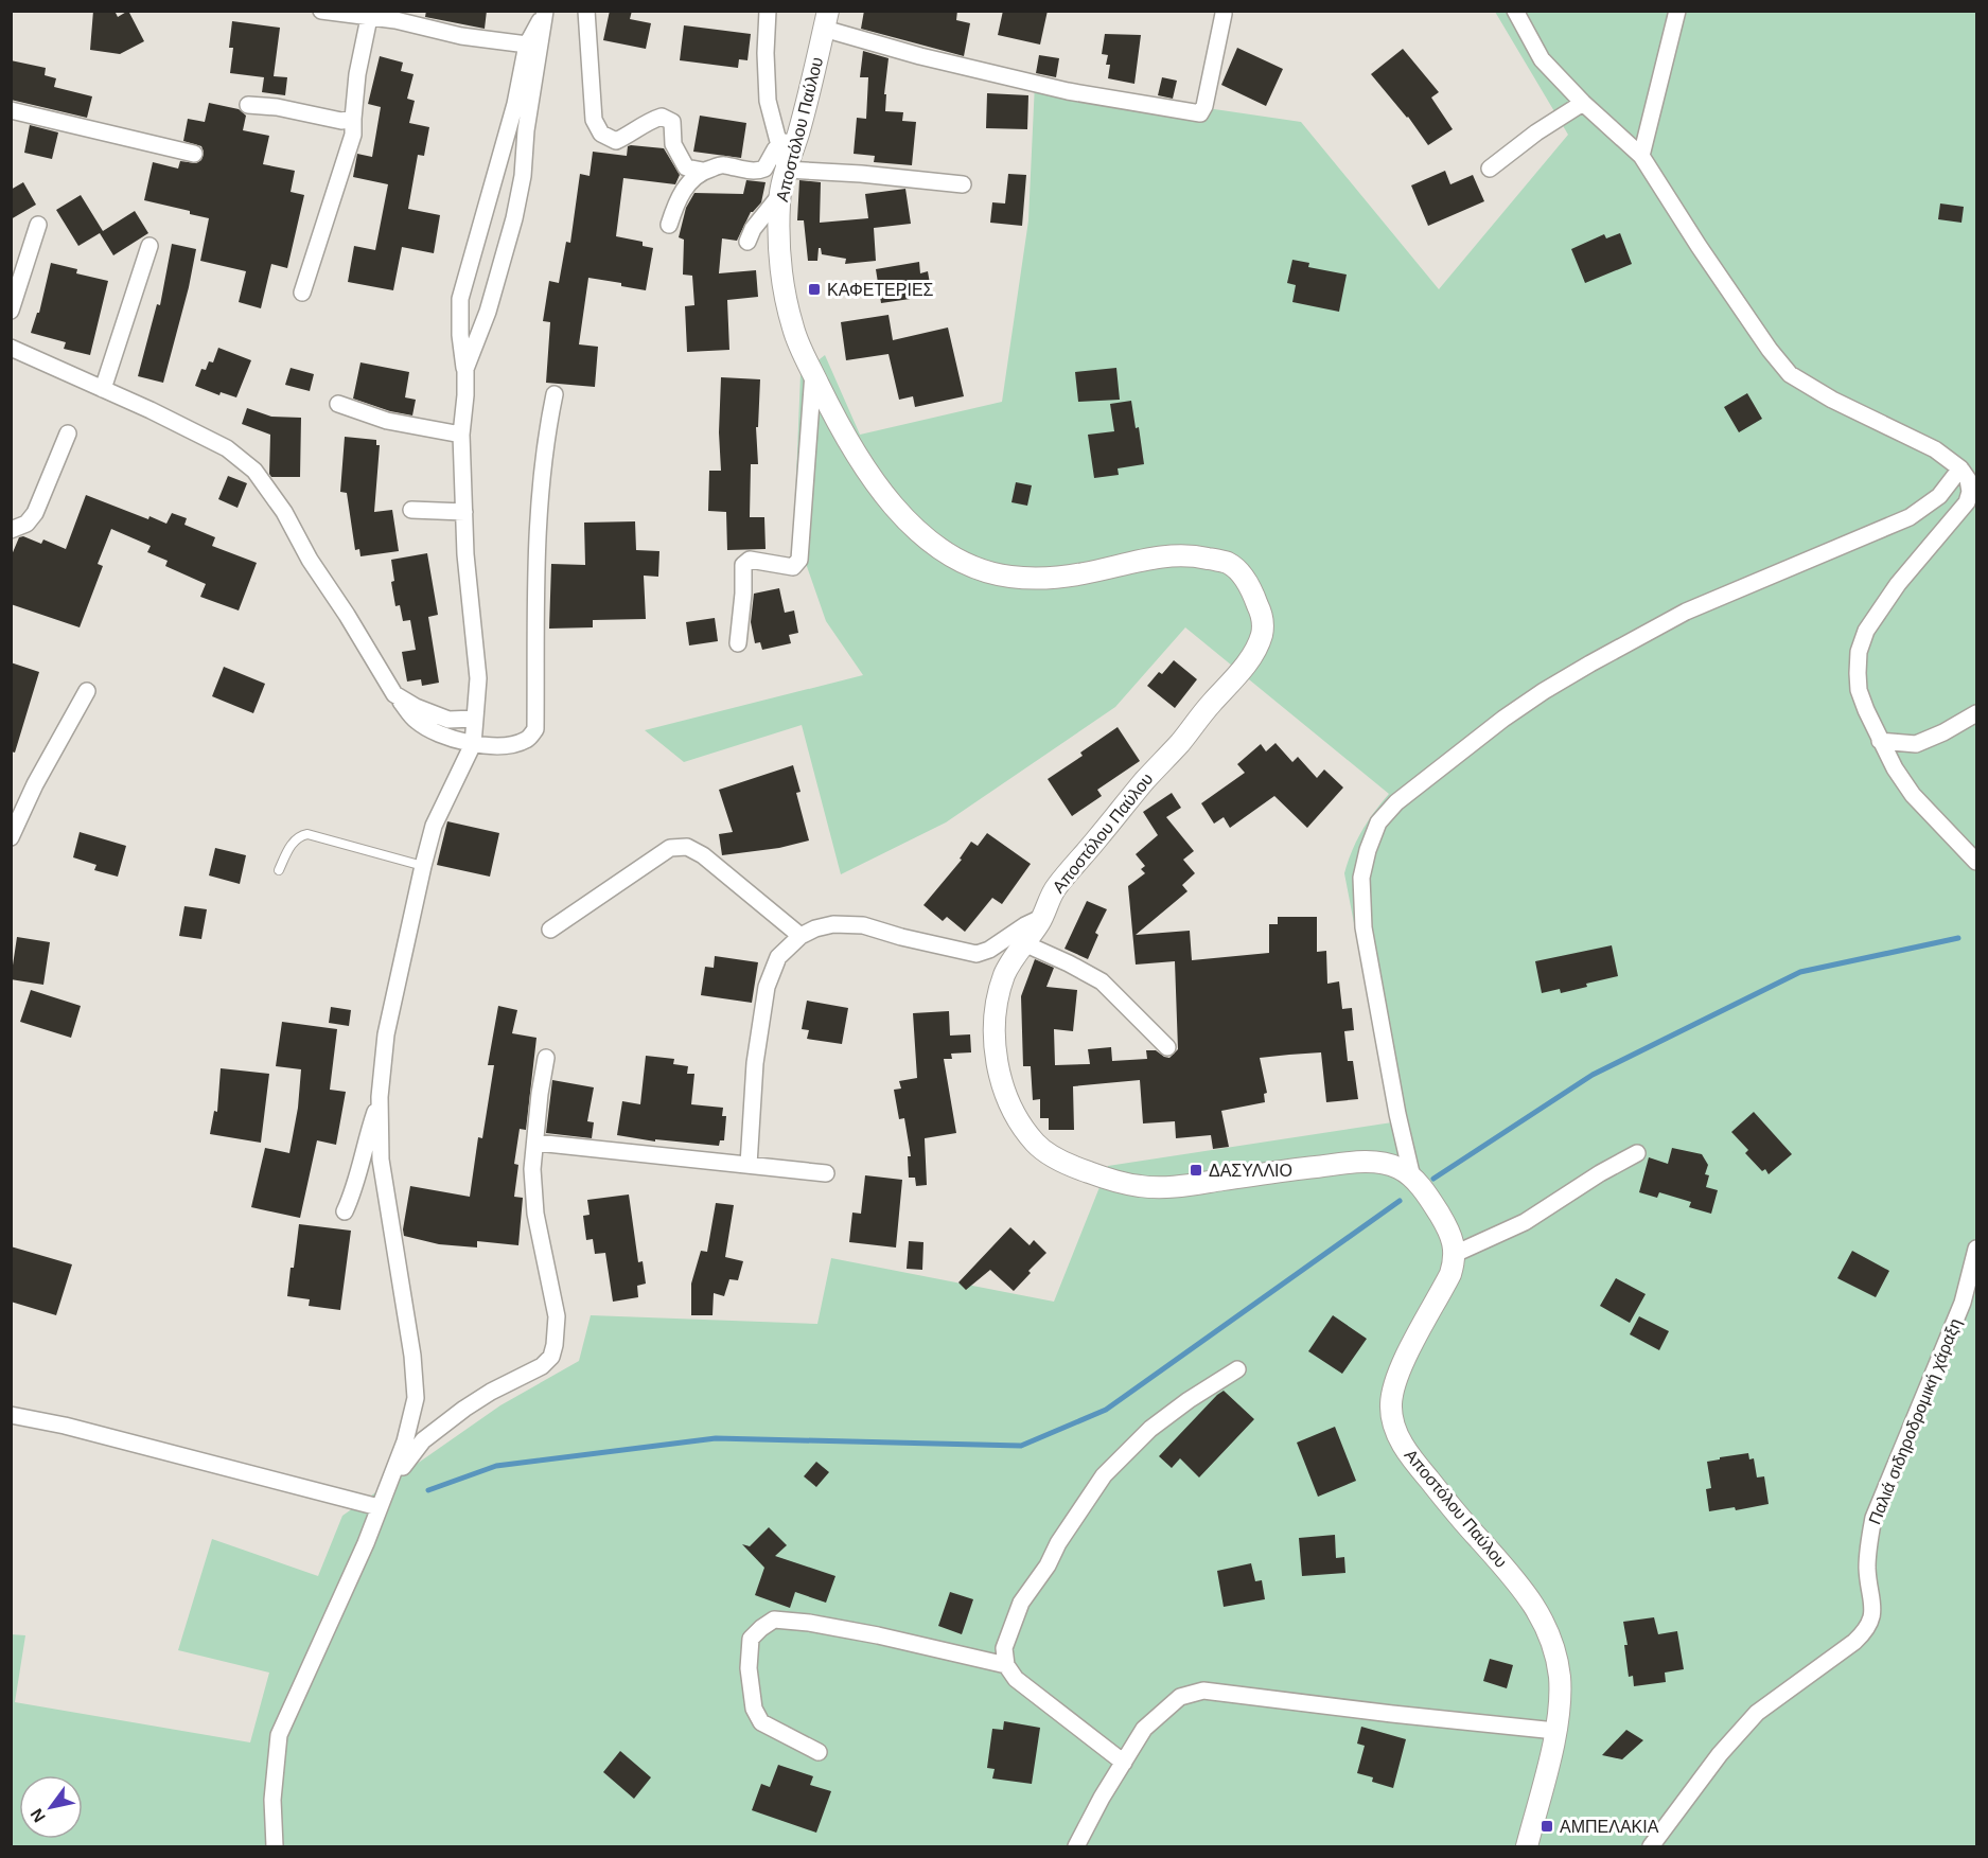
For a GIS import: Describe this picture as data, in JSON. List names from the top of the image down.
{
  "streets": {
    "street": ["Αποστόλου Παύλου", "Παλιά σιδηροδρομική χάραξη"]
  },
  "places": {
    "transit": ["ΚΑΦΕΤΕΡΙΕΣ", "ΔΑΣΥΛΛΙΟ", "ΑΜΠΕΛΑΚΙΑ"]
  },
  "north": "bottom left"
}
